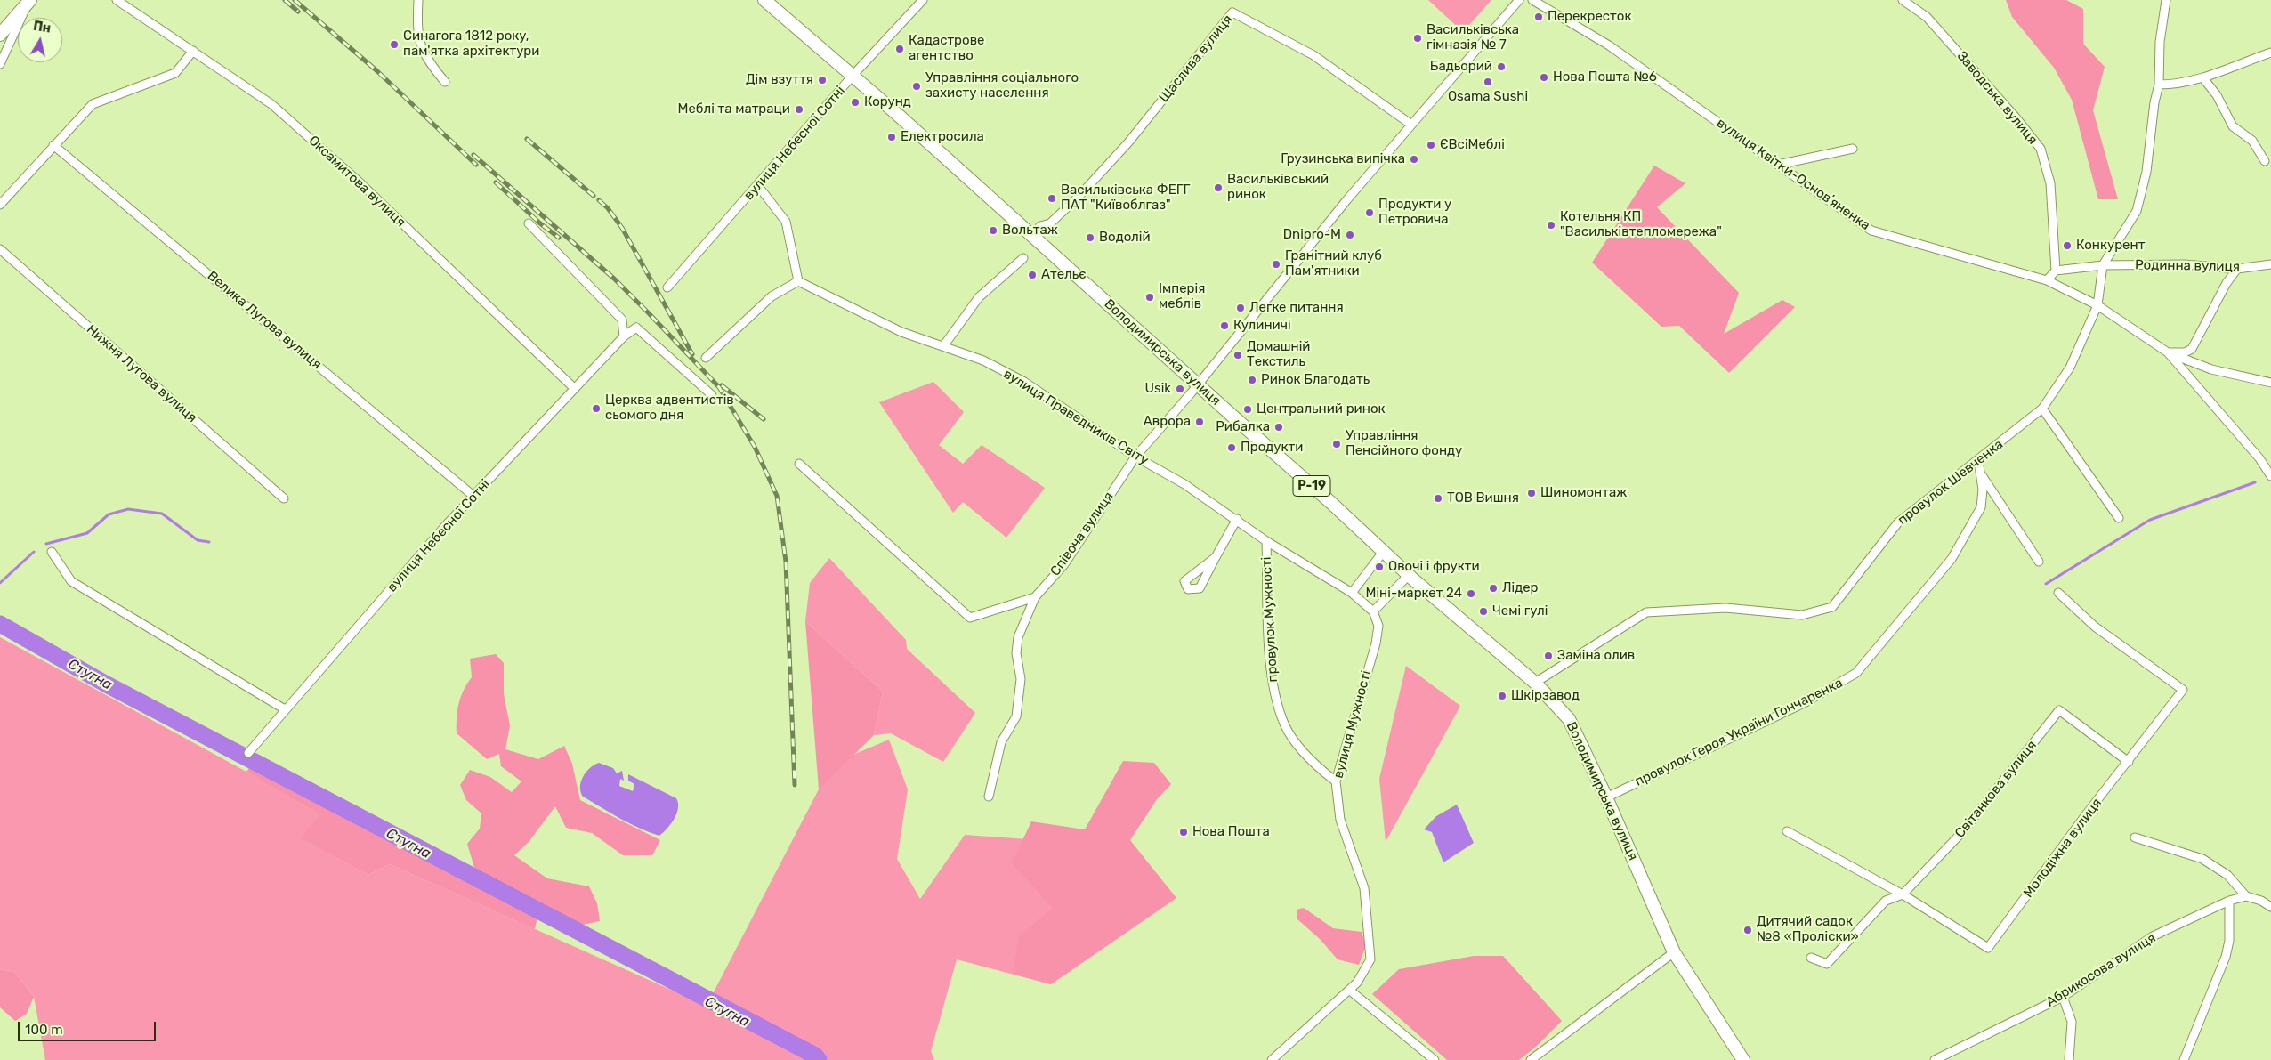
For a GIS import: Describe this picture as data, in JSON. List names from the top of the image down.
{
  "streets": {
    "main road": ["Володимирська вулиця", "Р-19"],
    "street": [
      "Щаслива вулиця",
      "Заводська вулиця",
      "вулиця Небесної Сотні",
      "вулиця Квітки-Основʼяненка",
      "Оксамитова вулиця",
      "Родинна вулиця",
      "Велика Лугова вулиця",
      "Нижня Лугова вулиця",
      "вулиця Праведників Світу",
      "провулок Шевченка",
      "Співоча вулиця",
      "провулок Мужності",
      "вулиця Мужності",
      "провулок Героя України Гончаренка",
      "Світанкова вулиця",
      "Молодіжна вулиця",
      "Абрикосова вулиця"
    ]
  },
  "crossings": [
    ["Щаслива вулиця", "Володимирська вулиця"],
    ["Заводська вулиця", "Родинна вулиця"],
    ["вулиця Небесної Сотні", "Оксамитова вулиця"],
    ["вулиця Небесної Сотні", "Велика Лугова вулиця"],
    ["вулиця Небесної Сотні", "Володимирська вулиця"],
    ["вулиця Квітки-Основʼяненка", "провулок Шевченка"],
    ["Родинна вулиця", "провулок Шевченка"],
    ["Володимирська вулиця", "провулок Шевченка"],
    ["Володимирська вулиця", "Співоча вулиця"],
    ["Володимирська вулиця", "провулок Героя України Гончаренка"],
    ["вулиця Праведників Світу", "Співоча вулиця"],
    ["вулиця Праведників Світу", "провулок Мужності"],
    ["вулиця Праведників Світу", "вулиця Мужності"],
    ["провулок Шевченка", "провулок Героя України Гончаренка"],
    ["провулок Мужності", "вулиця Мужності"],
    ["Світанкова вулиця", "Молодіжна вулиця"]
  ],
  "water": ["Стугна"],
  "places": [
    "Перекресток",
    "Васильківська гімназія № 7",
    "Синагога 1812 року, пам'ятка архітектури",
    "Кадастрове агентство",
    "Бадьорий",
    "Нова Пошта №6",
    "Дім взуття",
    "Osama Sushi",
    "Управління соціального захисту населення",
    "Корунд",
    "Меблі та матраци",
    "Електросила",
    "ЄВсіМеблі",
    "Грузинська випічка",
    "Васильківський ринок",
    "Васильківська ФЕГГ ПАТ \"Київоблгаз\"",
    "Продукти у Петровича",
    "Котельня КП \"Васильківтепломережа\"",
    "Вольтаж",
    "Dnipro-M",
    "Водолій",
    "Конкурент",
    "Гранітний клуб Пам'ятники",
    "Ательє",
    "Імперія меблів",
    "Легке питання",
    "Кулиничі",
    "Домашній Текстиль",
    "Ринок Благодать",
    "Usik",
    "Церква адвентистів сьомого дня",
    "Центральний ринок",
    "Аврора",
    "Рибалка",
    "Управління Пенсійного фонду",
    "Продукти",
    "Шиномонтаж",
    "ТОВ Вишня",
    "Овочі і фрукти",
    "Лідер",
    "Міні-маркет 24",
    "Чемі гулі",
    "Заміна олив",
    "Шкірзавод",
    "Нова Пошта",
    "Дитячий садок №8 «Проліски»"
  ],
  "scale_bar": "100 m",
  "north": "top"
}
